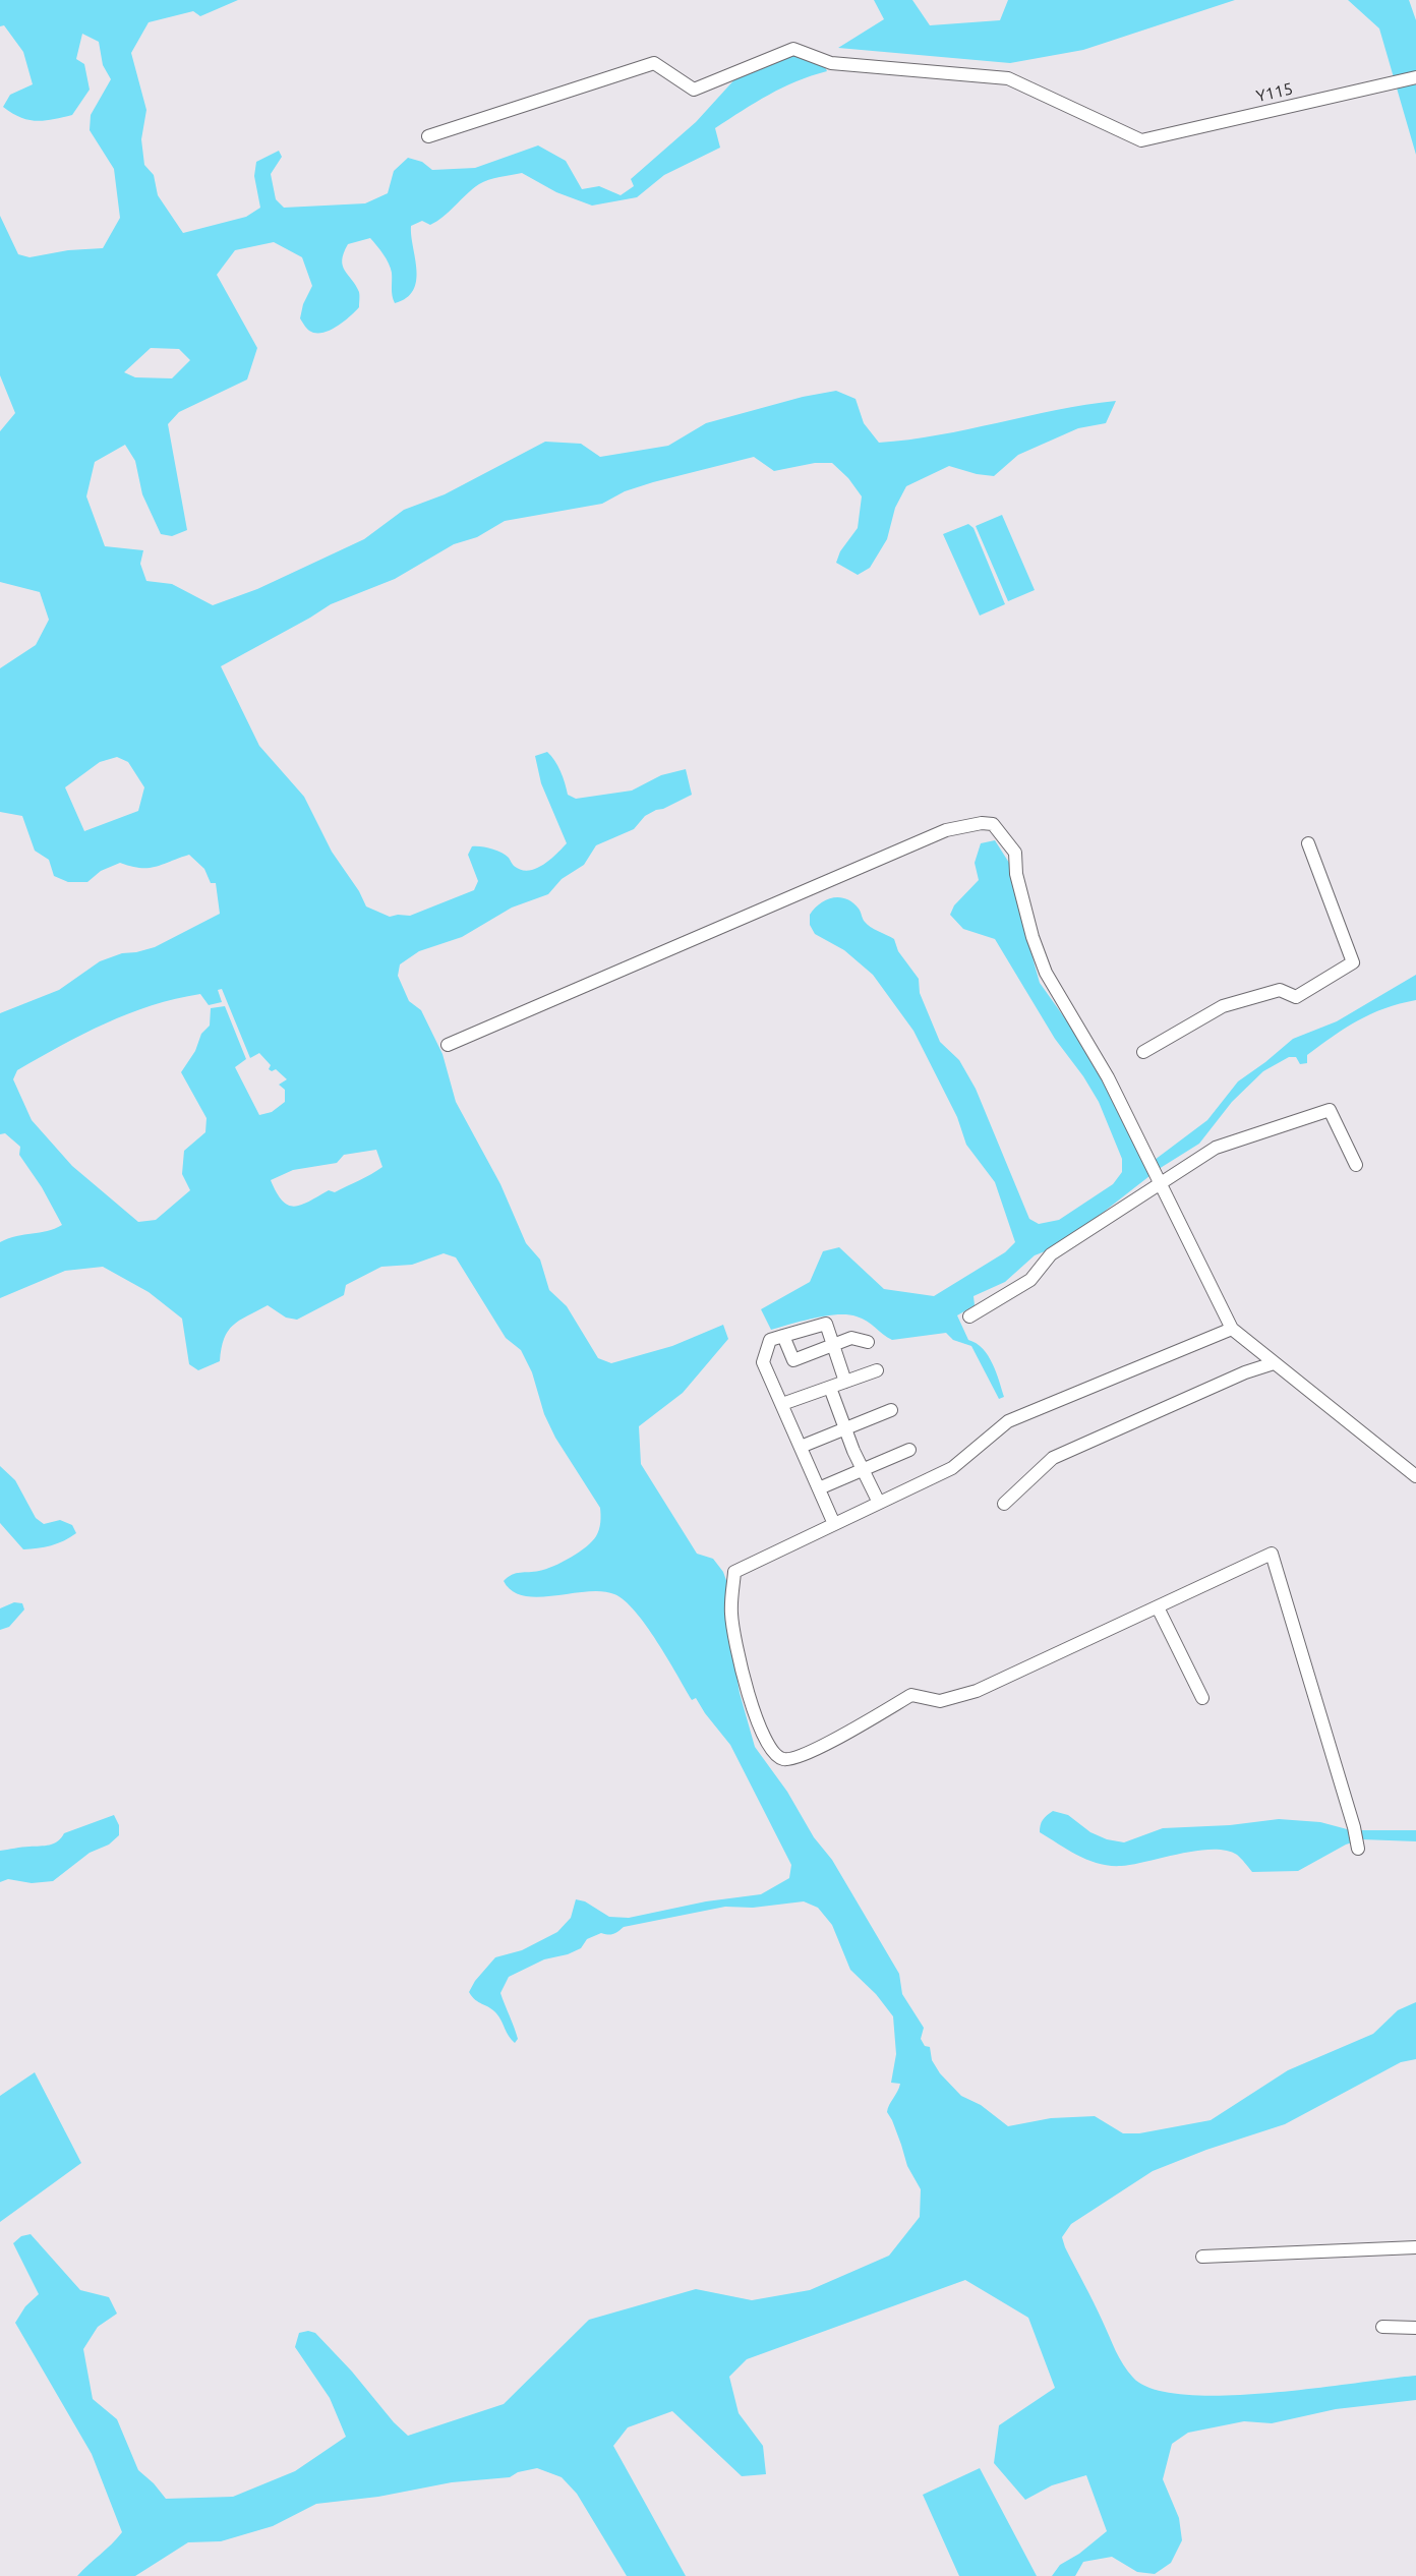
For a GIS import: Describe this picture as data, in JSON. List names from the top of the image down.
{
  "streets": {
    "street": ["Y115"]
  }
}
